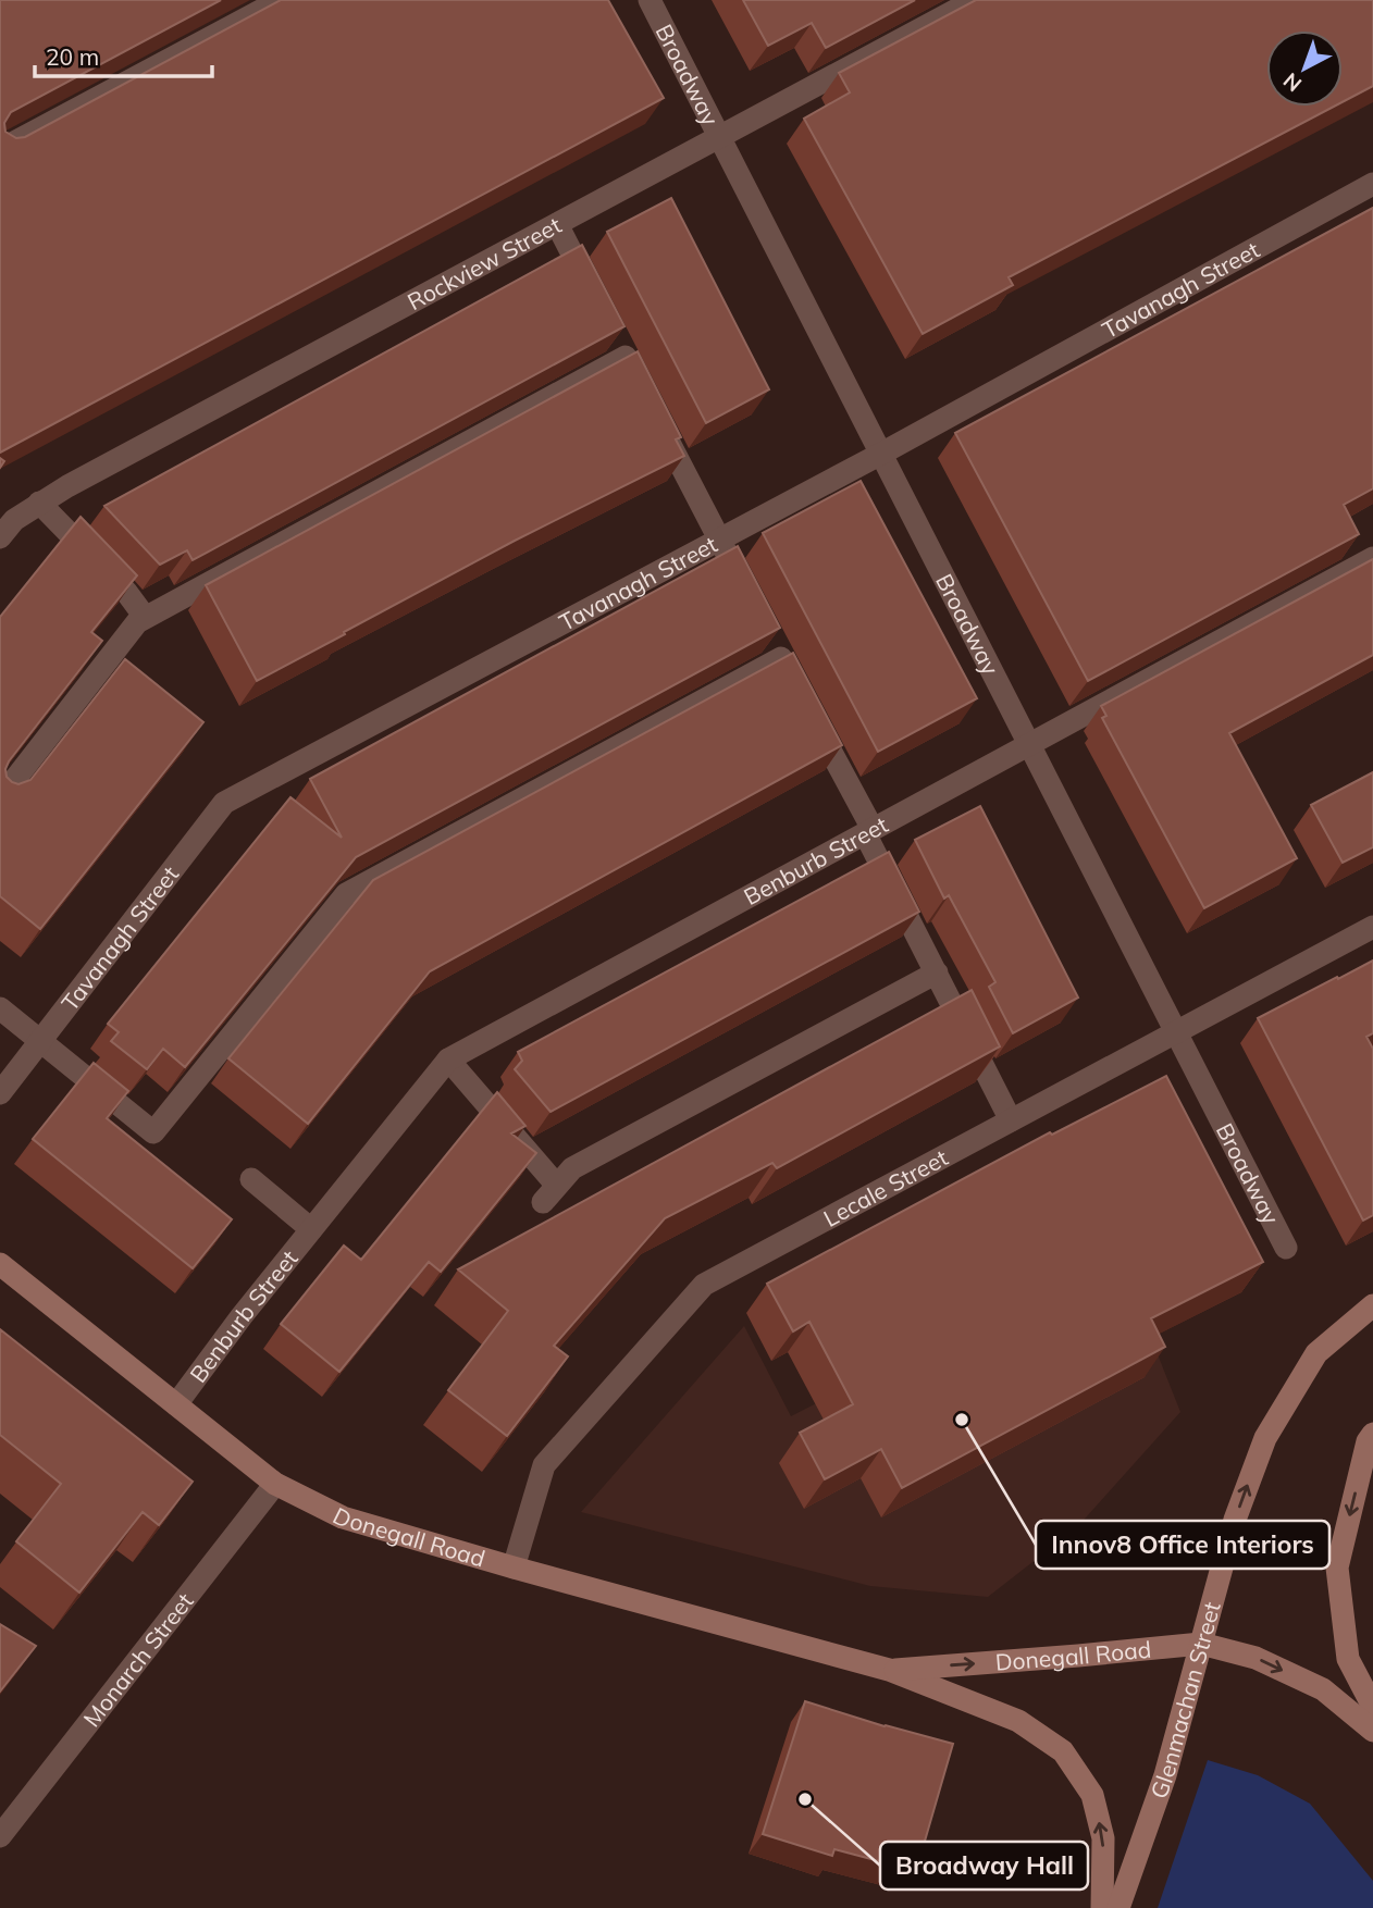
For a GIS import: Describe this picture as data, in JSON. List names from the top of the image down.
{
  "streets": {
    "street": [
      "Broadway",
      "Rockview Street",
      "Tavanagh Street",
      "Benburb Street",
      "Lecale Street",
      "Donegall Road",
      "Monarch Street",
      "Glenmachan Street"
    ]
  },
  "crossings": [
    ["Broadway", "Rockview Street"],
    ["Broadway", "Tavanagh Street"],
    ["Broadway", "Benburb Street"],
    ["Broadway", "Lecale Street"],
    ["Benburb Street", "Donegall Road"],
    ["Lecale Street", "Donegall Road"],
    ["Donegall Road", "Monarch Street"],
    ["Donegall Road", "Glenmachan Street"]
  ],
  "one_way": ["Glenmachan Street"],
  "places": ["Innov8 Office Interiors", "Broadway Hall"],
  "scale_bar": "20 m",
  "north": "bottom left"
}
